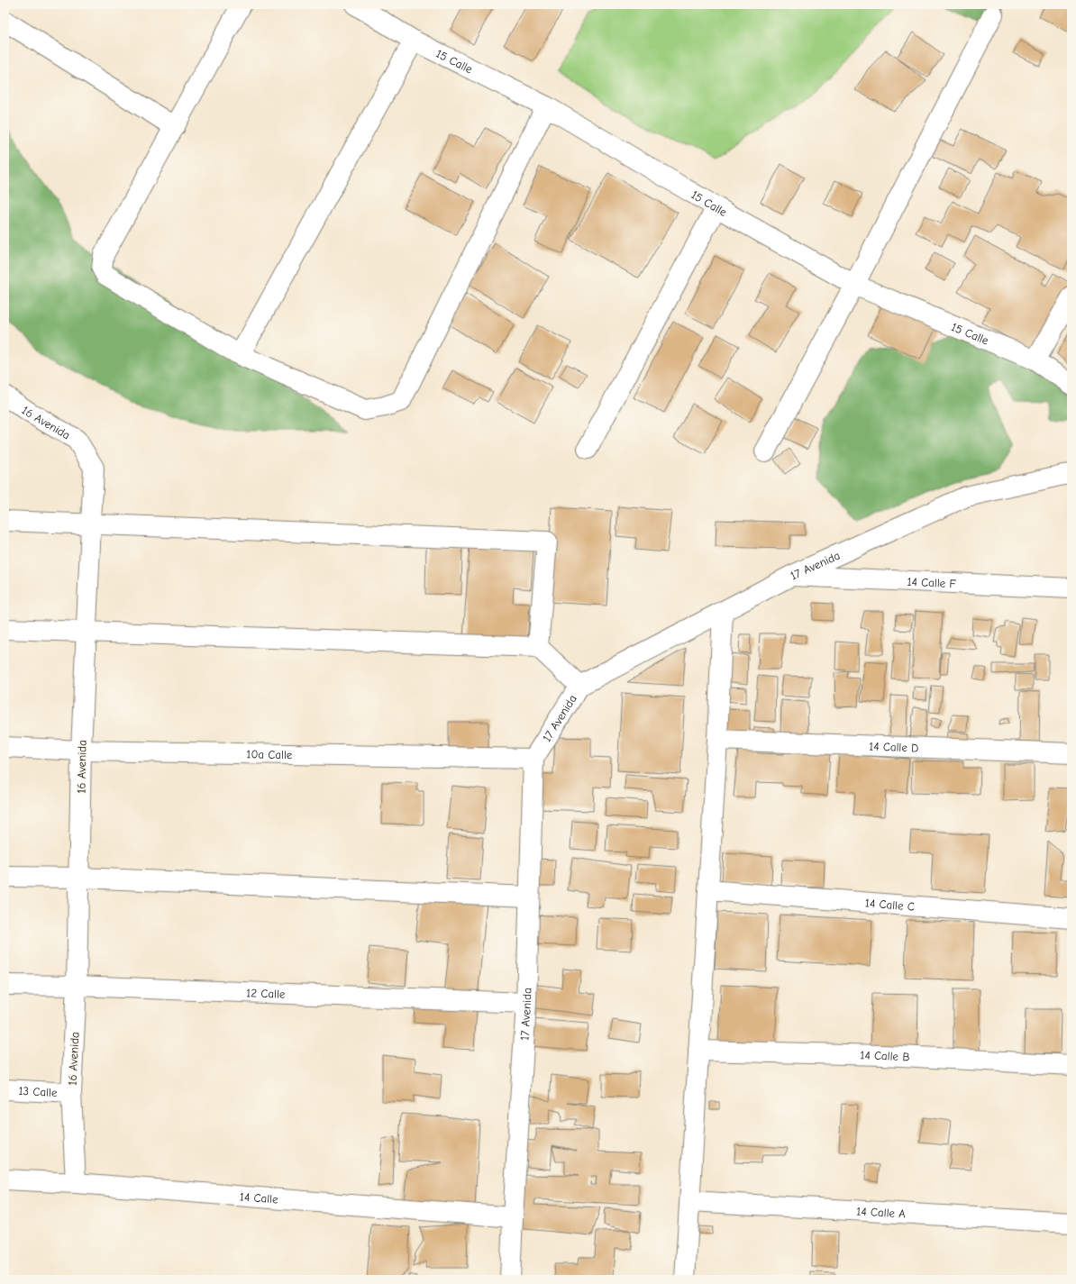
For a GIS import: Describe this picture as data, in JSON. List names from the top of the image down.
{
  "streets": {
    "street": [
      "15 Calle",
      "16 Avenida",
      "17 Avenida",
      "14 Calle F",
      "14 Calle D",
      "10a Calle",
      "14 Calle C",
      "12 Calle",
      "14 Calle B",
      "13 Calle",
      "14 Calle",
      "14 Calle A"
    ]
  },
  "crossings": [
    ["16 Avenida", "10a Calle"],
    ["16 Avenida", "12 Calle"],
    ["16 Avenida", "13 Calle"],
    ["16 Avenida", "14 Calle"],
    ["17 Avenida", "14 Calle F"],
    ["17 Avenida", "10a Calle"],
    ["17 Avenida", "12 Calle"],
    ["17 Avenida", "14 Calle"]
  ]
}
